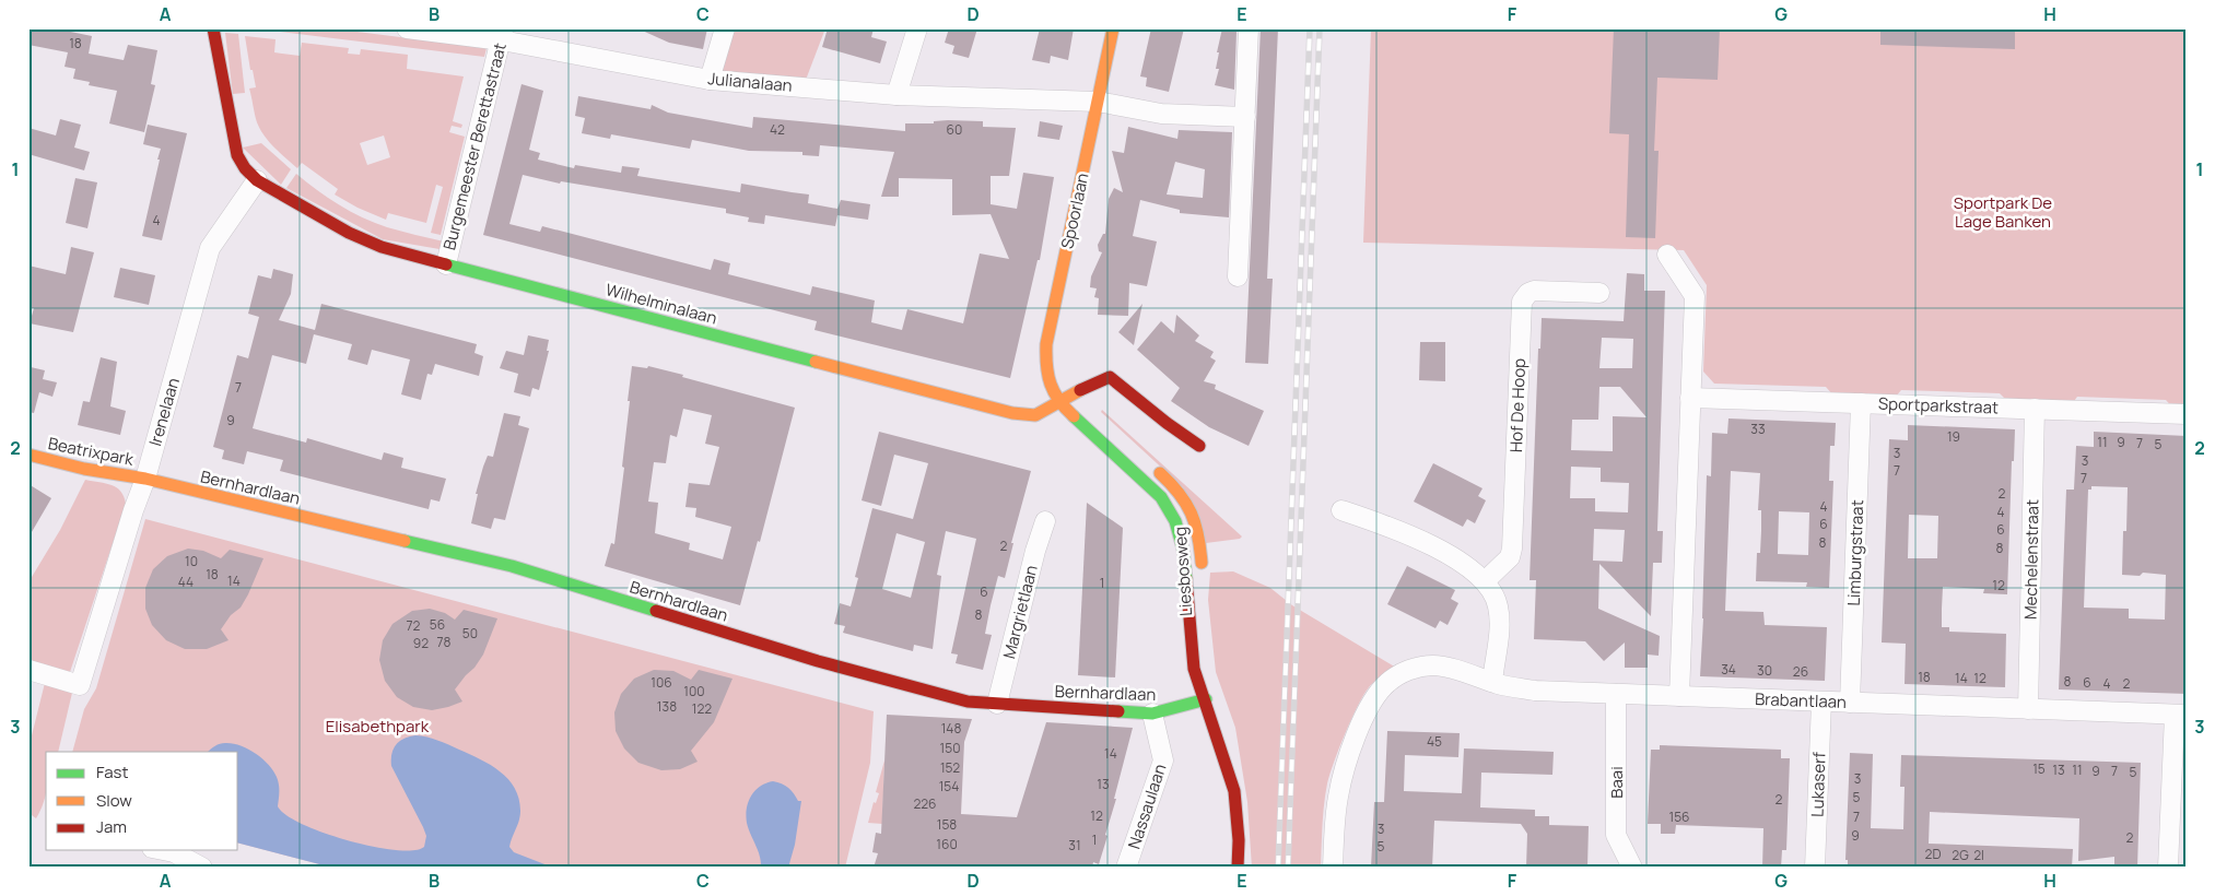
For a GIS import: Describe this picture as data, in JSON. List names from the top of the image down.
{
  "streets": {
    "street": [
      "Julianalaan",
      "Burgemeester Berettastraat",
      "Spoorlaan",
      "Wilhelminalaan",
      "Hof De Hoop",
      "Sportparkstraat",
      "Irenelaan",
      "Beatrixpark",
      "Bernhardlaan",
      "Limburgstraat",
      "Mechelenstraat",
      "Liesbosweg",
      "Margrietlaan",
      "Brabantlaan",
      "Baai",
      "Lukaserf",
      "Nassaulaan"
    ]
  },
  "crossings": [
    ["Julianalaan", "Burgemeester Berettastraat"],
    ["Julianalaan", "Spoorlaan"],
    ["Burgemeester Berettastraat", "Wilhelminalaan"],
    ["Spoorlaan", "Wilhelminalaan"],
    ["Spoorlaan", "Liesbosweg"],
    ["Wilhelminalaan", "Irenelaan"],
    ["Wilhelminalaan", "Liesbosweg"],
    ["Sportparkstraat", "Limburgstraat"],
    ["Sportparkstraat", "Mechelenstraat"],
    ["Irenelaan", "Beatrixpark"],
    ["Irenelaan", "Bernhardlaan"],
    ["Beatrixpark", "Bernhardlaan"],
    ["Bernhardlaan", "Liesbosweg"],
    ["Bernhardlaan", "Margrietlaan"],
    ["Bernhardlaan", "Nassaulaan"],
    ["Limburgstraat", "Brabantlaan"],
    ["Mechelenstraat", "Brabantlaan"],
    ["Brabantlaan", "Baai"],
    ["Brabantlaan", "Lukaserf"]
  ],
  "parks": ["Sportpark De Lage Banken", "Elisabethpark"],
  "house_numbers": [
    "18",
    "42",
    "60",
    "4",
    "7",
    "9",
    "33",
    "19",
    "11",
    "9",
    "7",
    "5",
    "3",
    "3",
    "7",
    "7",
    "2",
    "4",
    "4",
    "6",
    "6",
    "8",
    "2",
    "8",
    "10",
    "18",
    "14",
    "44",
    "1",
    "12",
    "6",
    "8",
    "56",
    "72",
    "50",
    "78",
    "92",
    "34",
    "30",
    "26",
    "18",
    "14",
    "12",
    "8",
    "106",
    "6",
    "4",
    "2",
    "100",
    "138",
    "122",
    "148",
    "45",
    "150",
    "14",
    "152",
    "15",
    "13",
    "11",
    "9",
    "7",
    "5",
    "3",
    "13",
    "154",
    "5",
    "2",
    "226",
    "12",
    "156",
    "7",
    "158",
    "3",
    "9",
    "2",
    "1",
    "160",
    "31",
    "5",
    "2D",
    "2G",
    "2I"
  ],
  "legend": ["Fast", "Slow", "Jam"],
  "grid": {
    "columns": [
      "A",
      "B",
      "C",
      "D",
      "E",
      "F",
      "G",
      "H"
    ],
    "rows": ["1", "2", "3"]
  }
}
